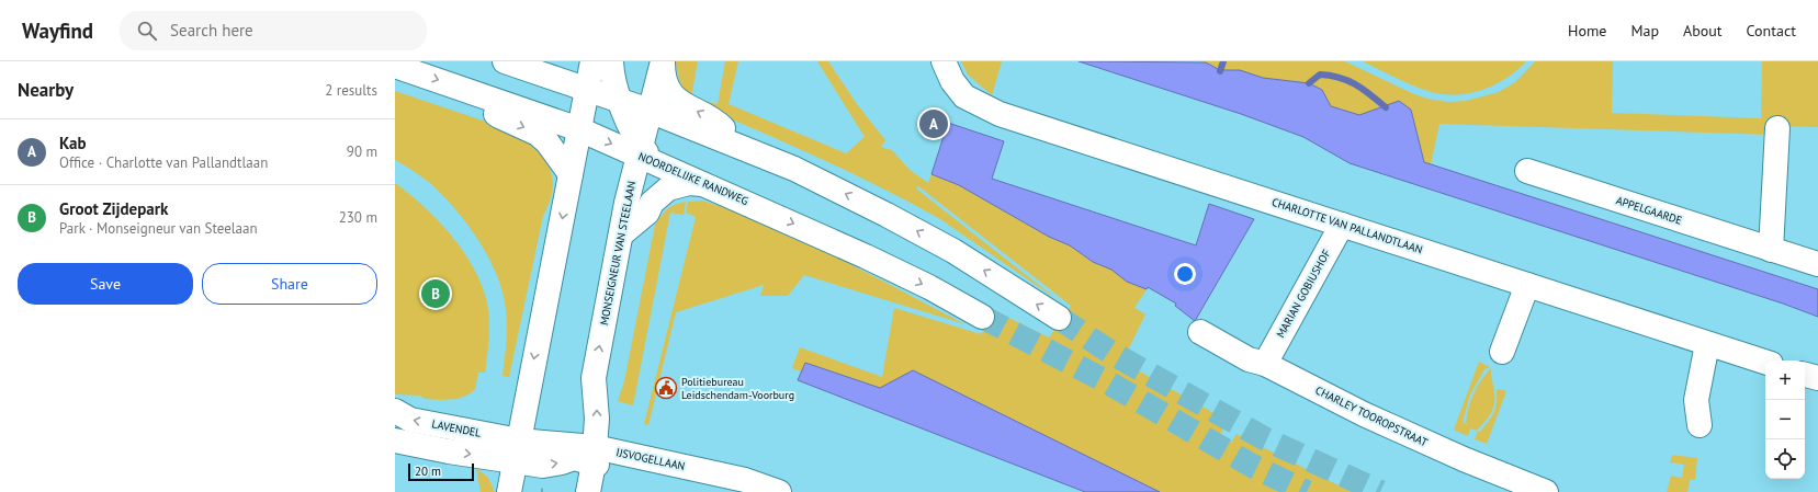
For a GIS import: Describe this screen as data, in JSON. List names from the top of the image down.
{
  "streets": {
    "street": [
      "NOORDELIJKE RANDWEG",
      "APPELGAARDE",
      "CHARLOTTE VAN PALLANDTLAAN",
      "MONSEIGNEUR VAN STEELAAN",
      "MARIAN GOBIUSHOF",
      "CHARLEY TOOROPSTRAAT",
      "LAVENDEL",
      "IJSVOGELLAAN"
    ]
  },
  "crossings": [
    ["NOORDELIJKE RANDWEG", "MONSEIGNEUR VAN STEELAAN"],
    ["CHARLOTTE VAN PALLANDTLAAN", "MARIAN GOBIUSHOF"],
    ["MONSEIGNEUR VAN STEELAAN", "IJSVOGELLAAN"],
    ["MARIAN GOBIUSHOF", "CHARLEY TOOROPSTRAAT"],
    ["LAVENDEL", "IJSVOGELLAAN"]
  ],
  "places": {
    "public building": ["Politiebureau Leidschendam-Voorburg"]
  },
  "scale_bar": "20 m",
  "page": {
    "header": "Wayfind",
    "search": "Search here",
    "nav": [
      "Home",
      "Map",
      "About",
      "Contact"
    ],
    "heading": ["Nearby", "2 results"],
    "pins": ["A", "B"],
    "list": [
      {
        "mark": "A",
        "name": "Kab",
        "note": "Office · Charlotte van Pallandtlaan",
        "value": "90 m"
      },
      {
        "mark": "B",
        "name": "Groot Zijdepark",
        "note": "Park · Monseigneur van Steelaan",
        "value": "230 m"
      }
    ],
    "buttons": ["Save", "Share"],
    "map_buttons": ["+", "−"],
    "scale": "20 m"
  }
}
